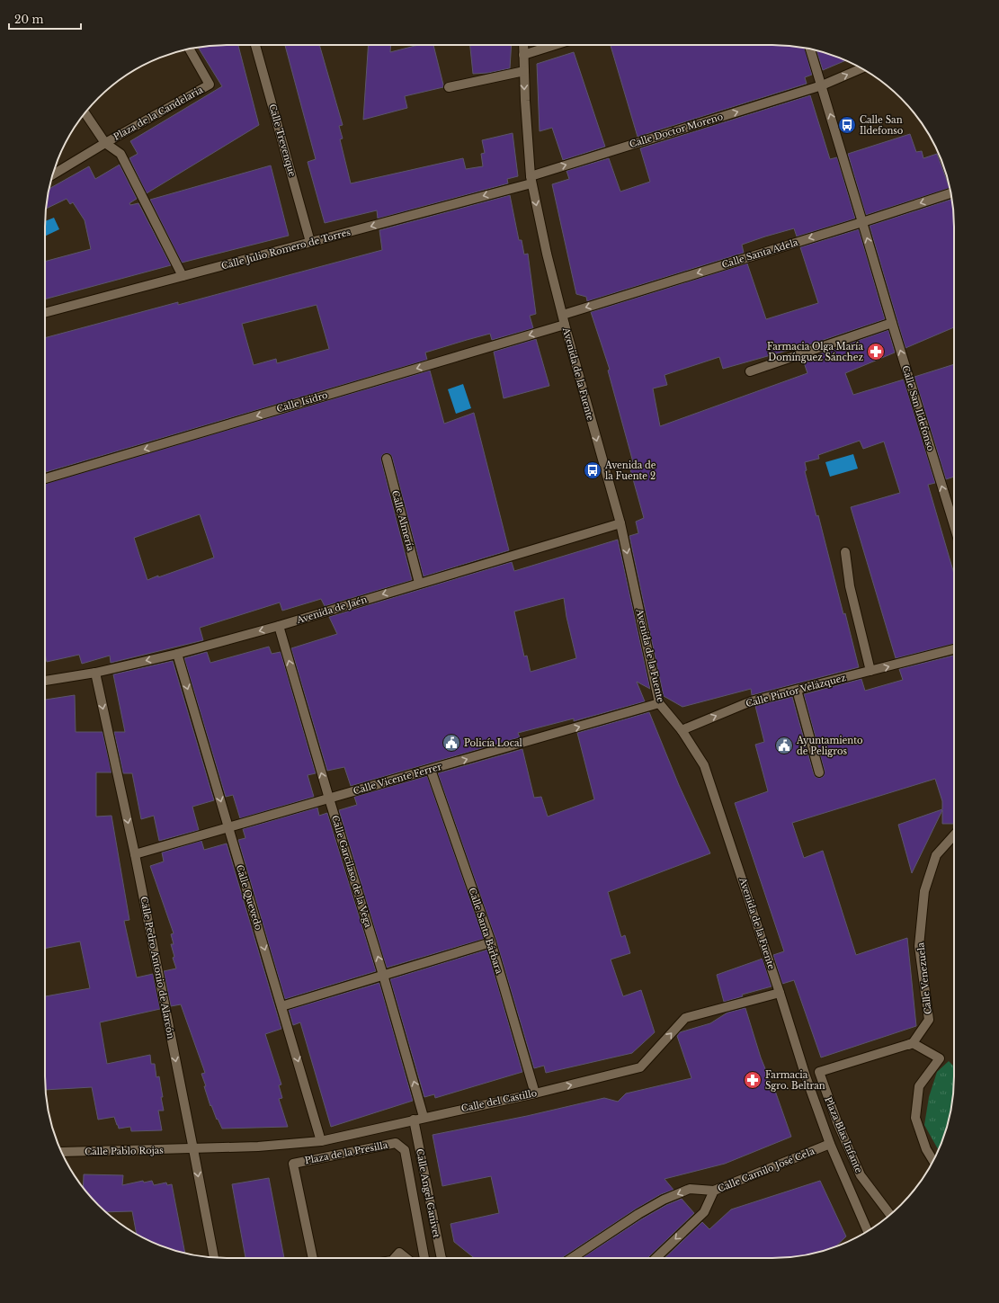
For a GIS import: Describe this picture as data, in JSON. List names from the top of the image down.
{
  "streets": {
    "street": [
      "Plaza de la Candelaria",
      "Calle Doctor Moreno",
      "Calle Trevenque",
      "Calle Julio Romero de Torres",
      "Calle Santa Adela",
      "Avenida de la Fuente",
      "Calle Isidro",
      "Calle San Ildefonso",
      "Calle Almería",
      "Avenida de Jaén",
      "Calle Pintor Velázquez",
      "Calle Vicente Ferrer",
      "Calle Garcilaso de la Vega",
      "Calle Quevedo",
      "Calle Santa Bárbara",
      "Calle Pedro Antonio de Alarcón",
      "Calle Venezuela",
      "Calle del Castillo",
      "Plaza Blas Infante",
      "Calle Pablo Rojas",
      "Plaza de la Presilla",
      "Calle Camilo José Cela",
      "Calle Angel Ganivet"
    ]
  },
  "crossings": [
    ["Calle Doctor Moreno", "Calle Julio Romero de Torres"],
    ["Calle Doctor Moreno", "Avenida de la Fuente"],
    ["Calle Doctor Moreno", "Calle San Ildefonso"],
    ["Calle Trevenque", "Calle Julio Romero de Torres"],
    ["Calle Julio Romero de Torres", "Avenida de la Fuente"],
    ["Calle Santa Adela", "Avenida de la Fuente"],
    ["Calle Santa Adela", "Calle San Ildefonso"],
    ["Avenida de la Fuente", "Calle Isidro"],
    ["Avenida de la Fuente", "Avenida de Jaén"],
    ["Avenida de la Fuente", "Calle Pintor Velázquez"],
    ["Avenida de la Fuente", "Calle Vicente Ferrer"],
    ["Avenida de la Fuente", "Calle del Castillo"],
    ["Avenida de la Fuente", "Calle Camilo José Cela"],
    ["Calle Almería", "Avenida de Jaén"],
    ["Avenida de Jaén", "Calle Garcilaso de la Vega"],
    ["Avenida de Jaén", "Calle Quevedo"],
    ["Avenida de Jaén", "Calle Pedro Antonio de Alarcón"],
    ["Calle Vicente Ferrer", "Calle Garcilaso de la Vega"],
    ["Calle Vicente Ferrer", "Calle Quevedo"],
    ["Calle Vicente Ferrer", "Calle Santa Bárbara"],
    ["Calle Vicente Ferrer", "Calle Pedro Antonio de Alarcón"],
    ["Calle Garcilaso de la Vega", "Calle del Castillo"],
    ["Calle Quevedo", "Calle del Castillo"],
    ["Calle Santa Bárbara", "Calle del Castillo"],
    ["Calle Pedro Antonio de Alarcón", "Calle del Castillo"],
    ["Calle Pedro Antonio de Alarcón", "Calle Pablo Rojas"],
    ["Calle del Castillo", "Calle Pablo Rojas"],
    ["Calle del Castillo", "Calle Angel Ganivet"]
  ],
  "one_way": [
    "Calle Doctor Moreno",
    "Calle Julio Romero de Torres",
    "Calle Santa Adela",
    "Avenida de la Fuente",
    "Calle Isidro",
    "Calle San Ildefonso",
    "Avenida de Jaén",
    "Calle Pintor Velázquez",
    "Calle Vicente Ferrer",
    "Calle Garcilaso de la Vega",
    "Calle Quevedo",
    "Calle Pedro Antonio de Alarcón",
    "Calle del Castillo",
    "Calle Camilo José Cela"
  ],
  "places": {
    "bus stop": ["Calle San Ildefonso", "Avenida de la Fuente 2"],
    "pharmacy": ["Farmacia Olga María Domínguez Sánchez", "Farmacia Sgro. Beltran"],
    "public building": ["Policía Local", "Ayuntamiento de Peligros"]
  },
  "scale_bar": "20 m"
}
